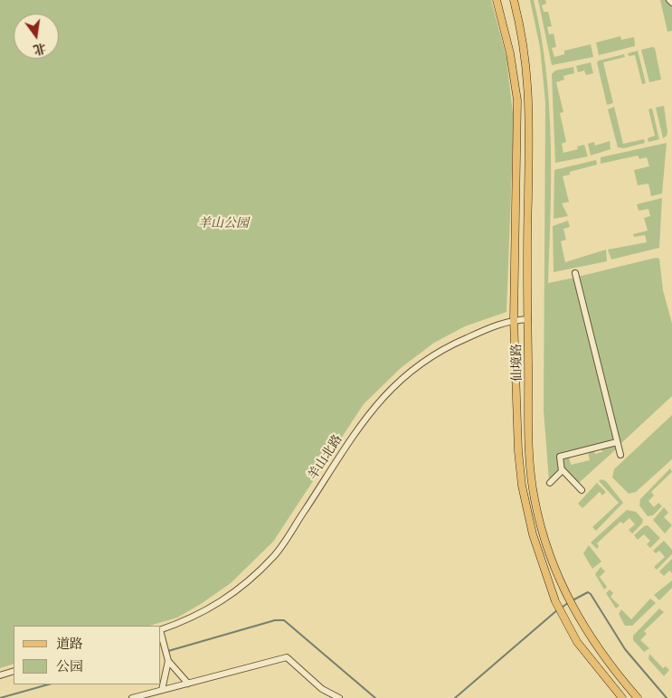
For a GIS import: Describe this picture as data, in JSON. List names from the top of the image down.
{
  "streets": {
    "main road": ["仙境路"],
    "street": ["羊山北路"]
  },
  "crossings": [
    ["仙境路", "羊山北路"]
  ],
  "parks": ["羊山公园"],
  "legend": ["道路", "公园"],
  "north": "bottom"
}
